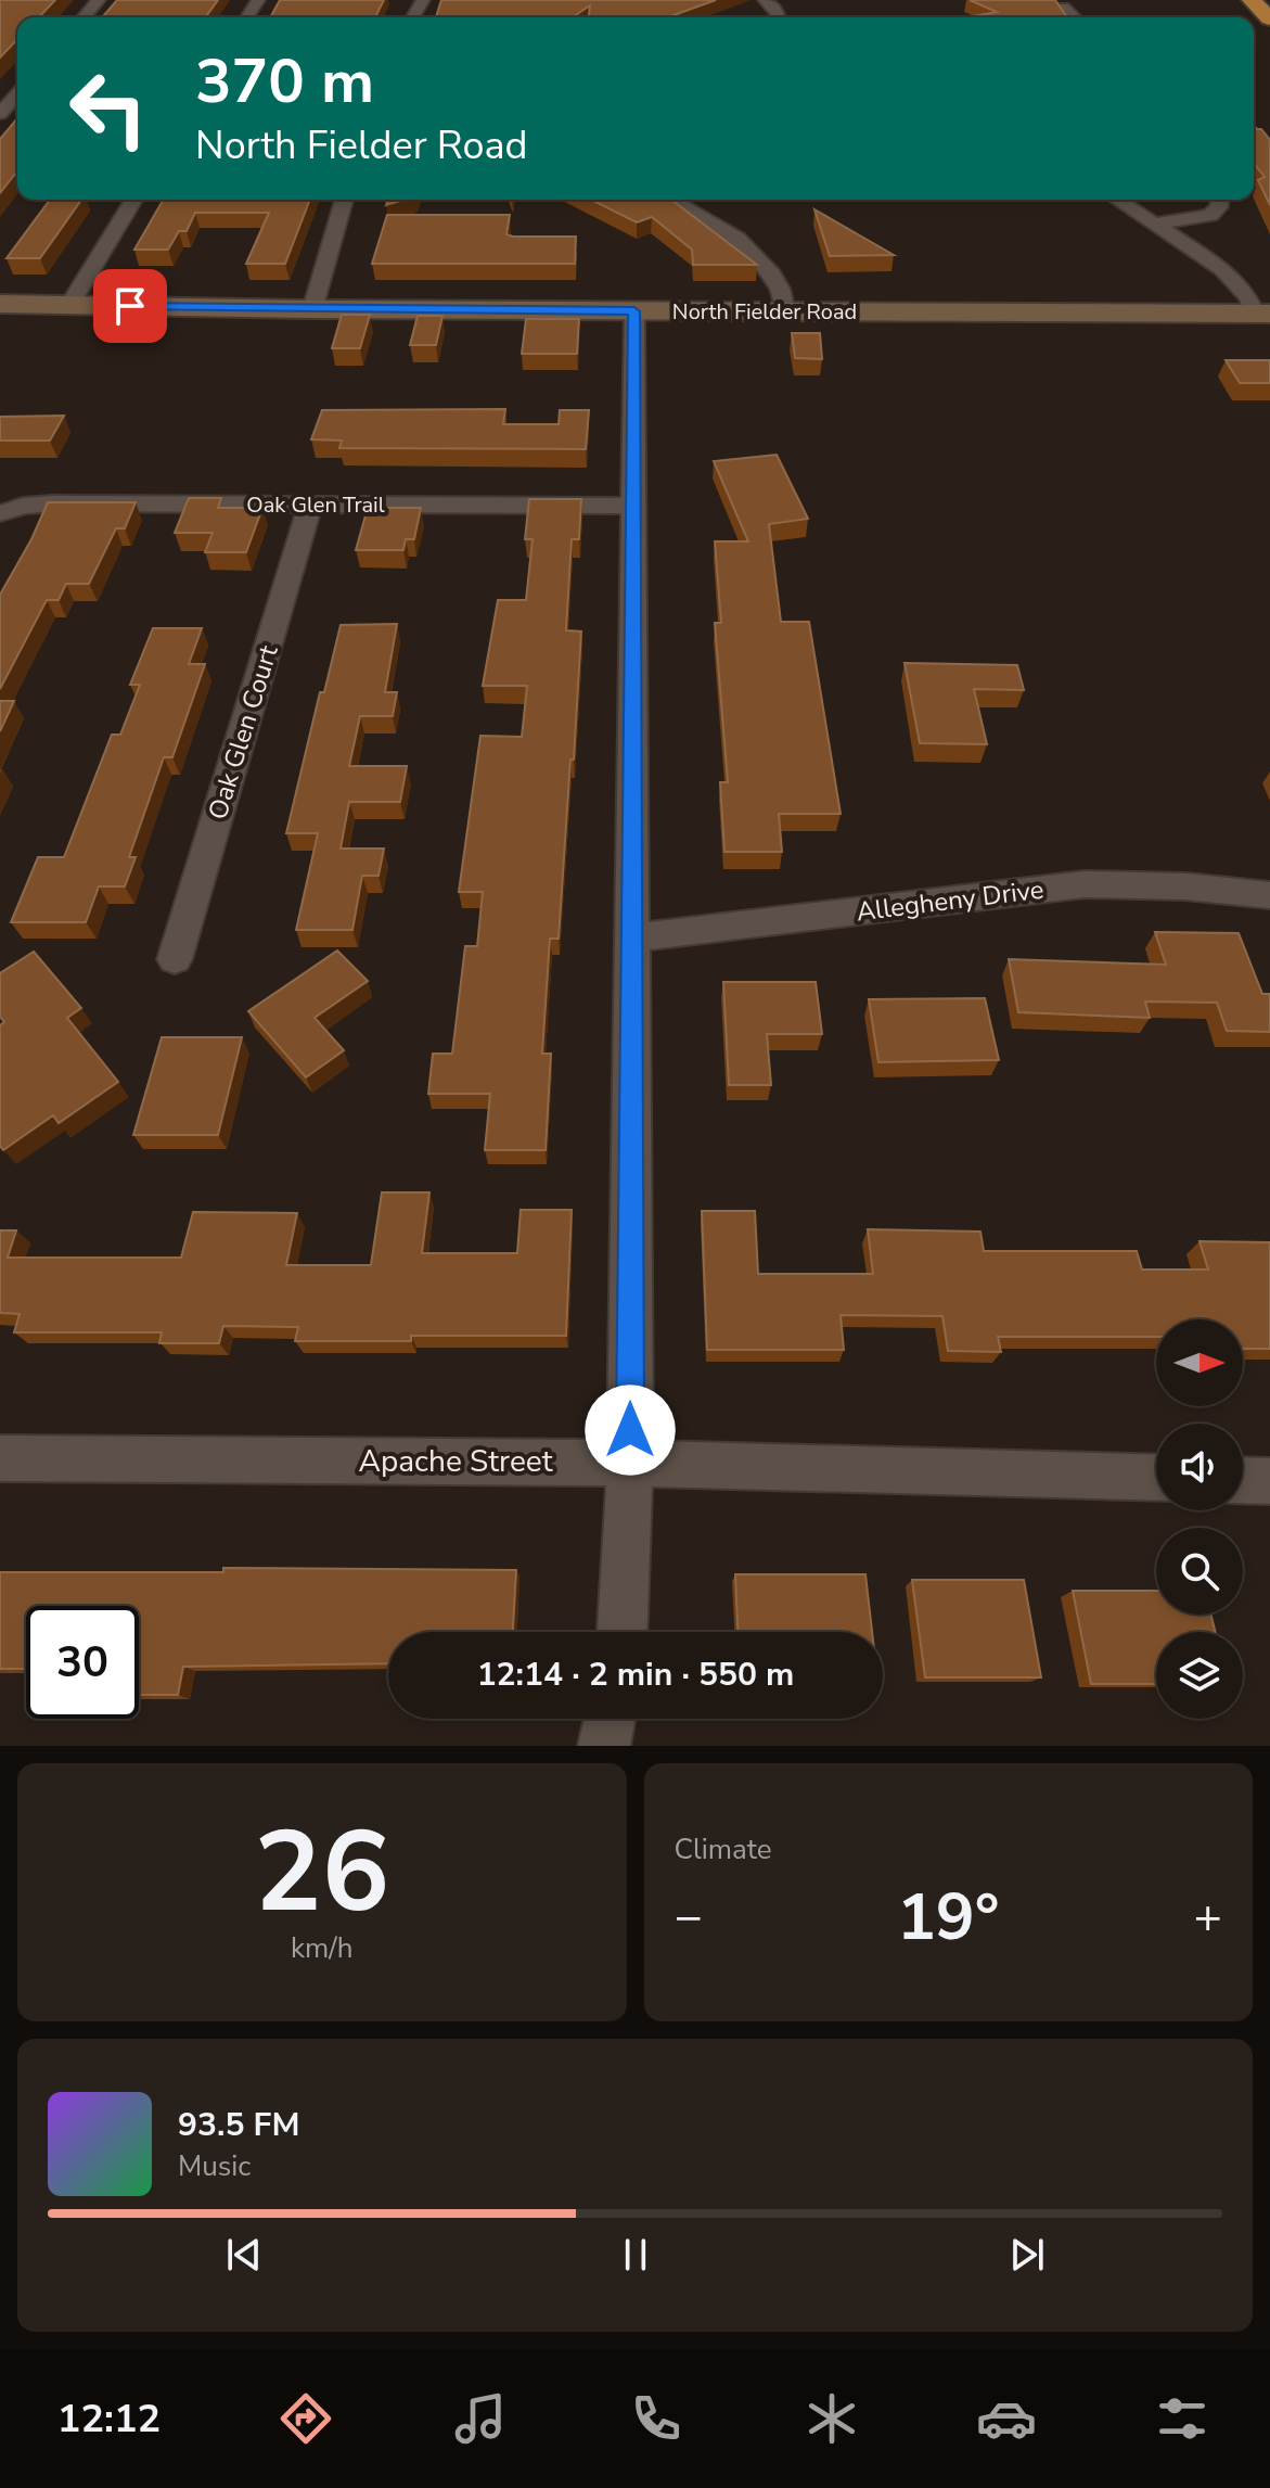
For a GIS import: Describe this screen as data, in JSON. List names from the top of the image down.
{
  "streets": {
    "main road": ["North Fielder Road"],
    "street": [
      "Oak Glen Trail",
      "Oak Glen Court",
      "Allegheny Drive",
      "Apache Street"
    ]
  },
  "crossings": [
    ["Oak Glen Trail", "Oak Glen Court"]
  ],
  "north": "right",
  "page": {
    "turn": ["370 m", "North Fielder Road"],
    "limit": "30",
    "trip": "12:14 · 2 min · 550 m",
    "tile": [
      ["26", "km/h"],
      "Climate"
    ],
    "heat": ["−", "19°", "+"],
    "song": ["93.5 FM", "Music"],
    "tabs": "12:12"
  }
}
